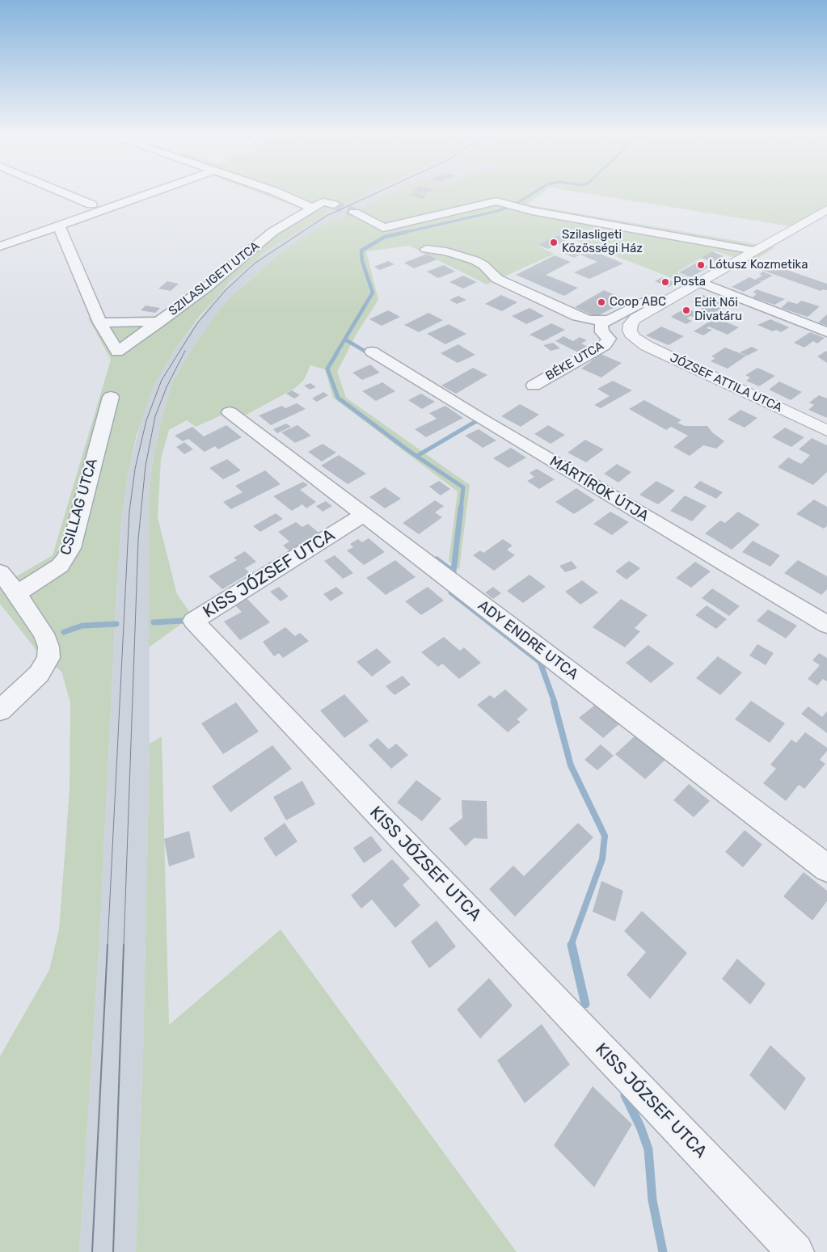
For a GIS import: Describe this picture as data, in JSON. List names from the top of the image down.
{
  "streets": {
    "street": [
      "SZILASLIGETI UTCA",
      "BÉKE UTCA",
      "JÓZSEF ATTILA UTCA",
      "MÁRTÍROK ÚTJA",
      "CSILLAG UTCA",
      "KISS JÓZSEF UTCA",
      "ADY ENDRE UTCA"
    ]
  },
  "crossings": [
    ["BÉKE UTCA", "JÓZSEF ATTILA UTCA"],
    ["KISS JÓZSEF UTCA", "ADY ENDRE UTCA"]
  ],
  "places": [
    "Szilasligeti Közösségi Ház",
    "Lótusz Kozmetika",
    "Posta",
    "Coop ABC",
    "Edit Női Divatáru"
  ]
}
